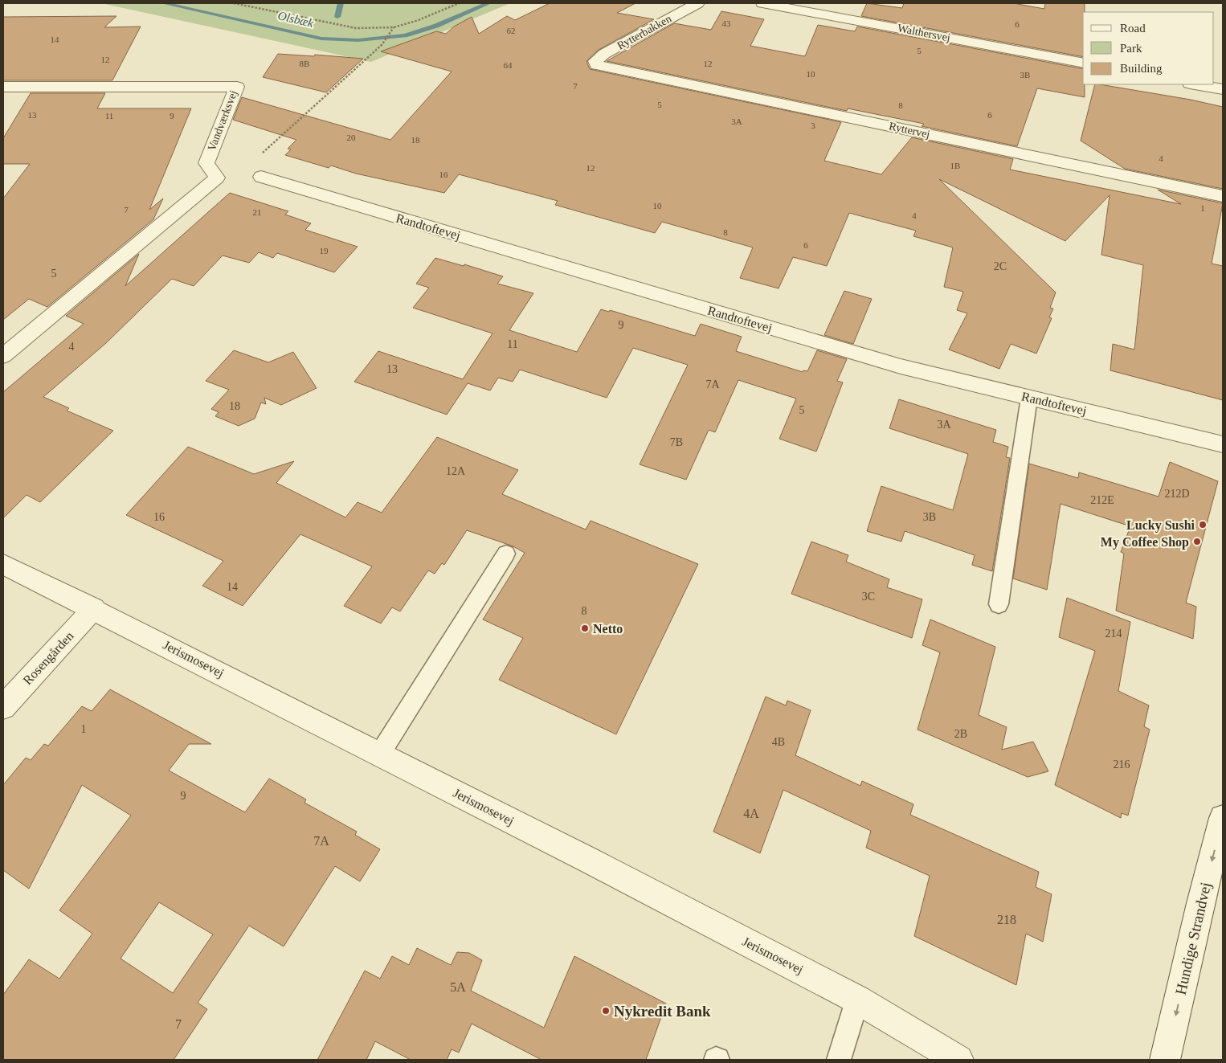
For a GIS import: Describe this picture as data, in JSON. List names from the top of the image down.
{
  "streets": {
    "street": [
      "Rytterbakken",
      "Walthersvej",
      "Vandværksvej",
      "Ryttervej",
      "Randtoftevej",
      "Rosengården",
      "Jerismosevej",
      "Hundige Strandvej"
    ]
  },
  "crossings": [
    ["Rytterbakken", "Ryttervej"],
    ["Rosengården", "Jerismosevej"]
  ],
  "one_way": ["Hundige Strandvej"],
  "water": ["Olsbæk"],
  "places": [
    "Lucky Sushi",
    "My Coffee Shop",
    "Netto",
    "Nykredit Bank"
  ],
  "house_numbers": [
    "43",
    "6",
    "62",
    "14",
    "5",
    "12",
    "8B",
    "12",
    "64",
    "10",
    "3B",
    "7",
    "5",
    "8",
    "13",
    "6",
    "11",
    "9",
    "3A",
    "3",
    "20",
    "18",
    "4",
    "1B",
    "12",
    "16",
    "10",
    "1",
    "7",
    "21",
    "4",
    "8",
    "6",
    "19",
    "2C",
    "5",
    "9",
    "11",
    "4",
    "13",
    "7A",
    "18",
    "5",
    "3A",
    "7B",
    "12A",
    "212D",
    "212E",
    "16",
    "3B",
    "14",
    "3C",
    "8",
    "214",
    "1",
    "2B",
    "4B",
    "216",
    "9",
    "4A",
    "7A",
    "218",
    "5A",
    "7"
  ],
  "legend": ["Road", "Park", "Building"]
}
